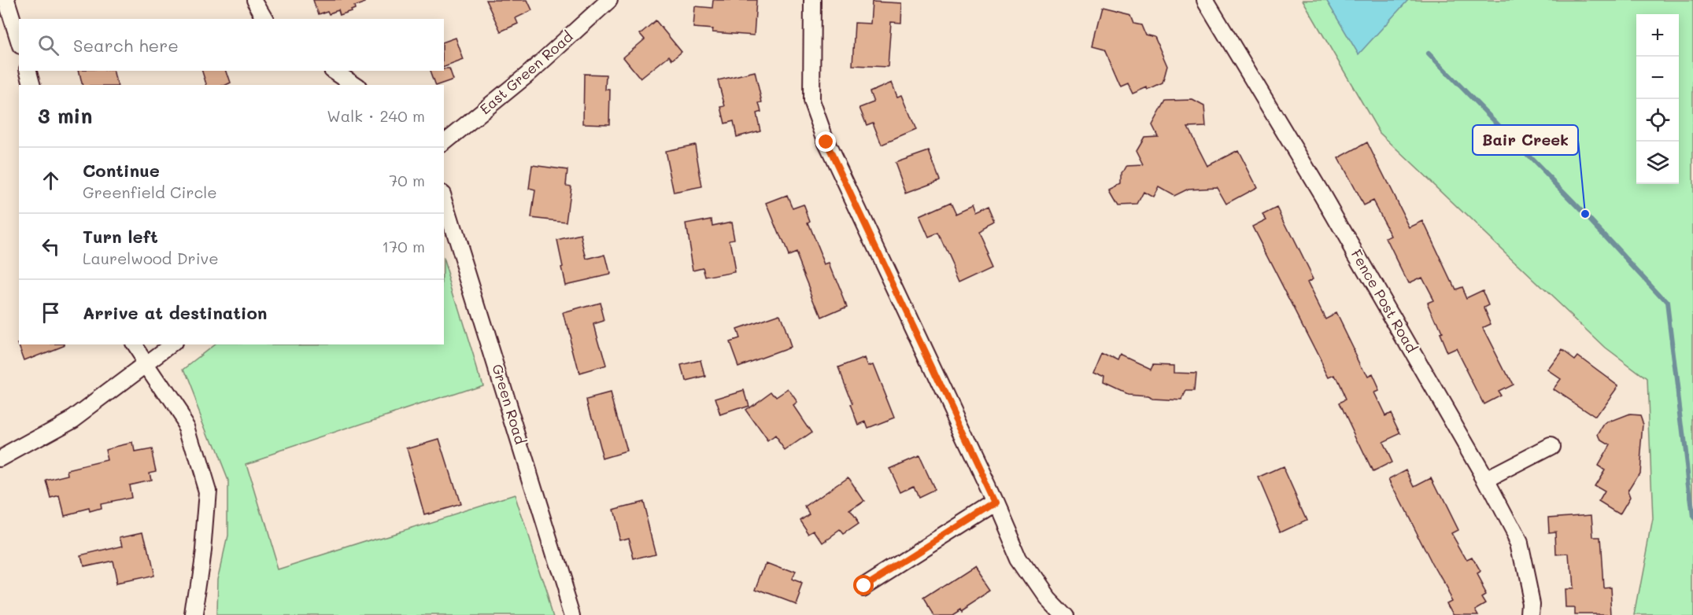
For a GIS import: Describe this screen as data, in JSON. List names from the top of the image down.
{
  "streets": {
    "street": ["East Green Road", "Fence Post Road", "Green Road"]
  },
  "places": ["Bair Creek"],
  "page": {
    "map_buttons": ["+", "−"],
    "search": "Search here",
    "heading": ["3 min", "Walk · 240 m"],
    "list": [
      ["Continue", "Greenfield Circle", "70 m"],
      ["Turn left", "Laurelwood Drive", "170 m"],
      "Arrive at destination"
    ]
  }
}
